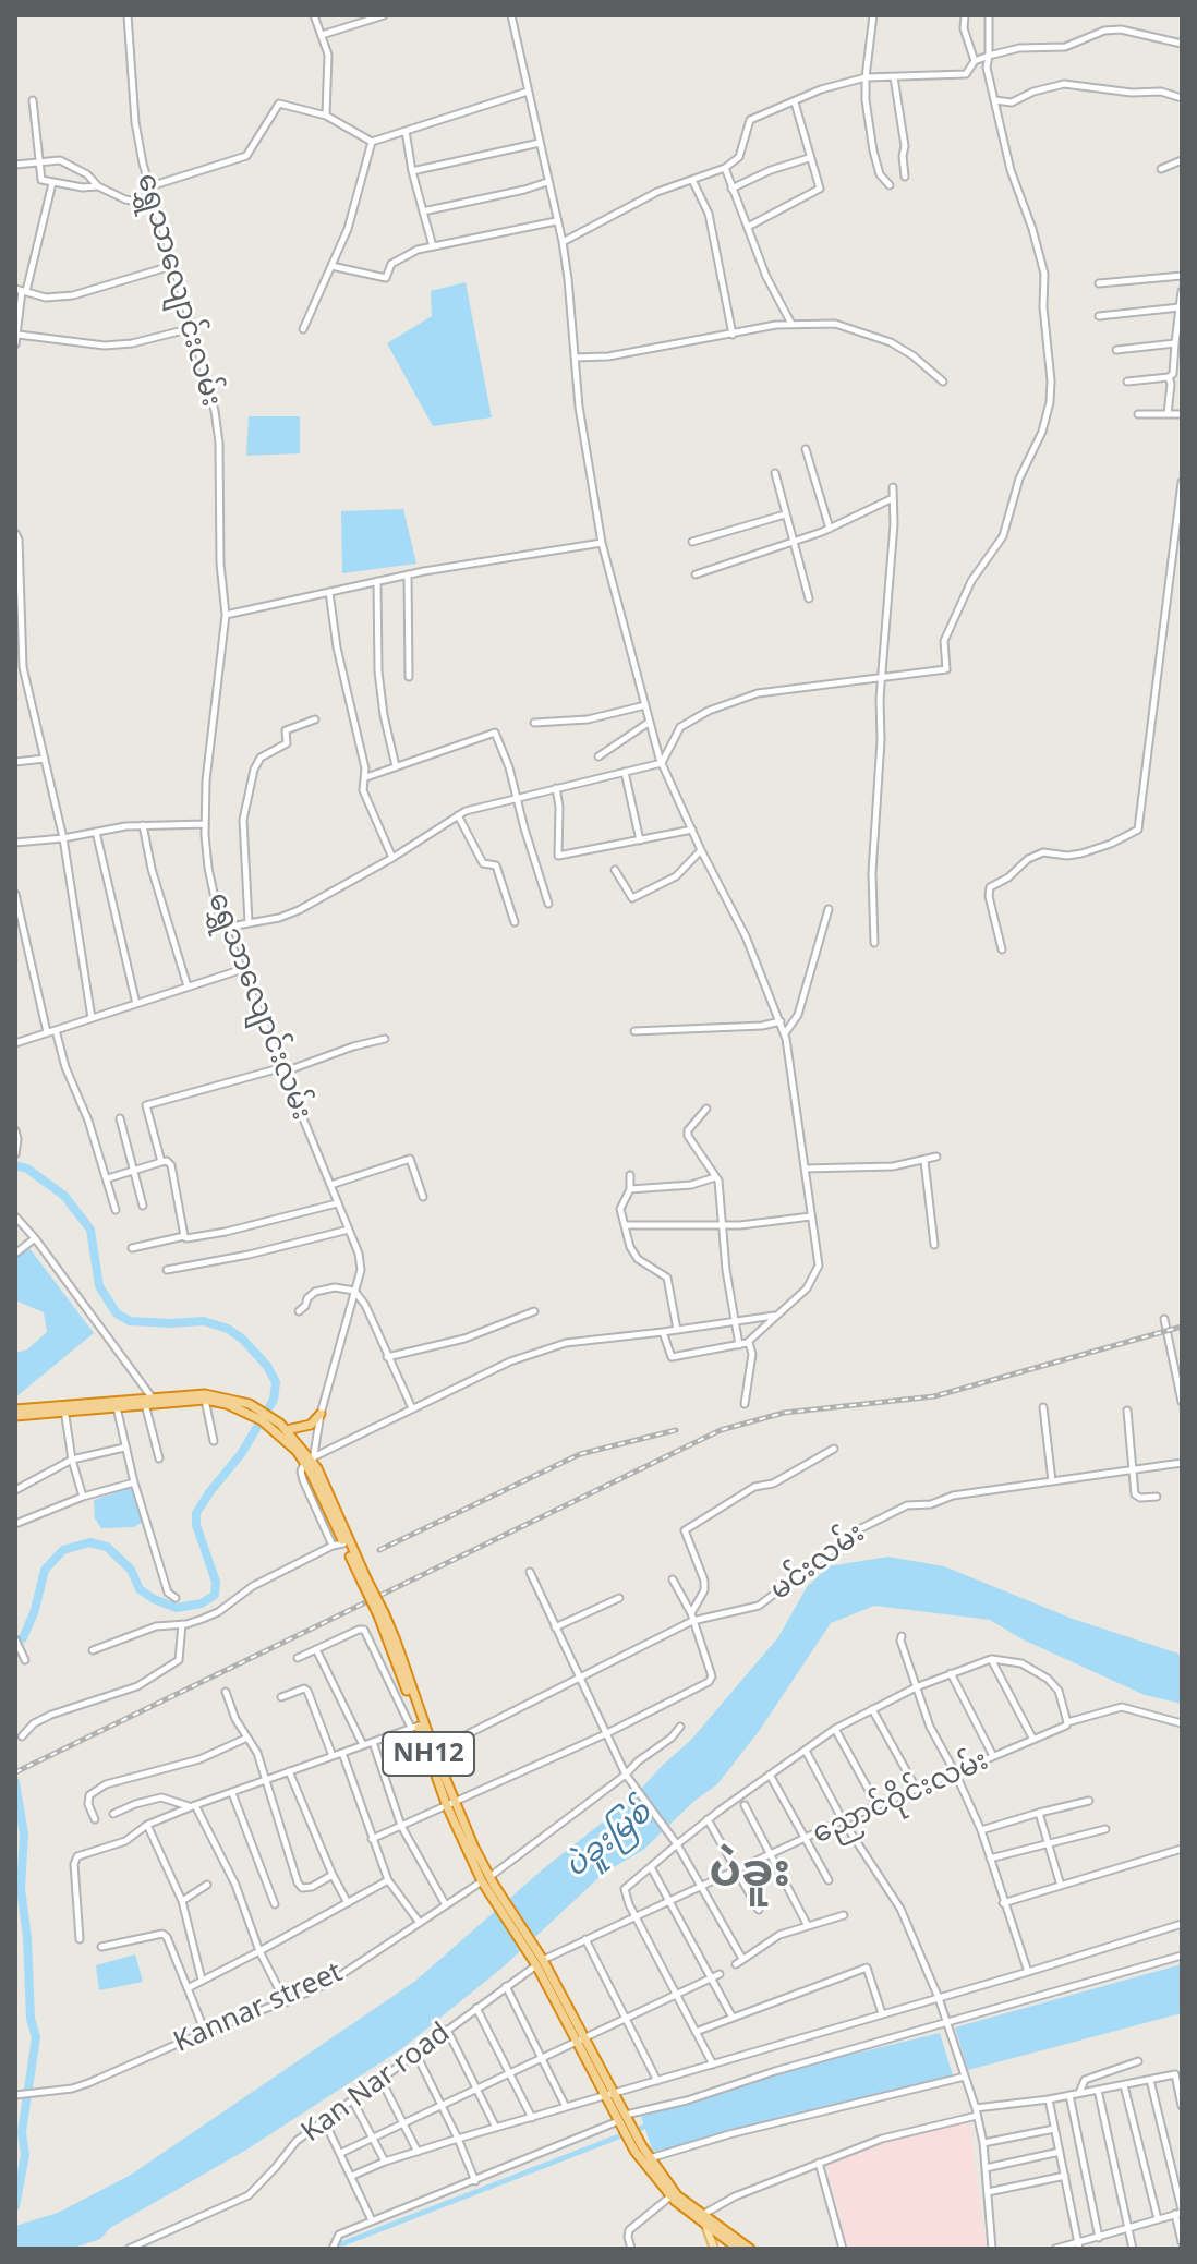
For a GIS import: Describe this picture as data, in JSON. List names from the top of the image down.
{
  "streets": {
    "highway": ["NH12"],
    "street": [
      "ရွှေသာလျောင်းလမ်း",
      "မင်းလမ်း",
      "ညောင်ဝိုင်းလမ်း",
      "Kannar street",
      "Kan Nar road"
    ]
  },
  "crossings": [
    ["ရွှေသာလျောင်းလမ်း", "NH12"],
    ["မင်းလမ်း", "NH12"],
    ["NH12", "ညောင်ဝိုင်းလမ်း"],
    ["NH12", "Kannar street"],
    ["NH12", "Kan Nar road"],
    ["ညောင်ဝိုင်းလမ်း", "Kan Nar road"]
  ],
  "districts": ["ပဲခူး"],
  "water": ["ပဲခူးမြစ်"]
}
